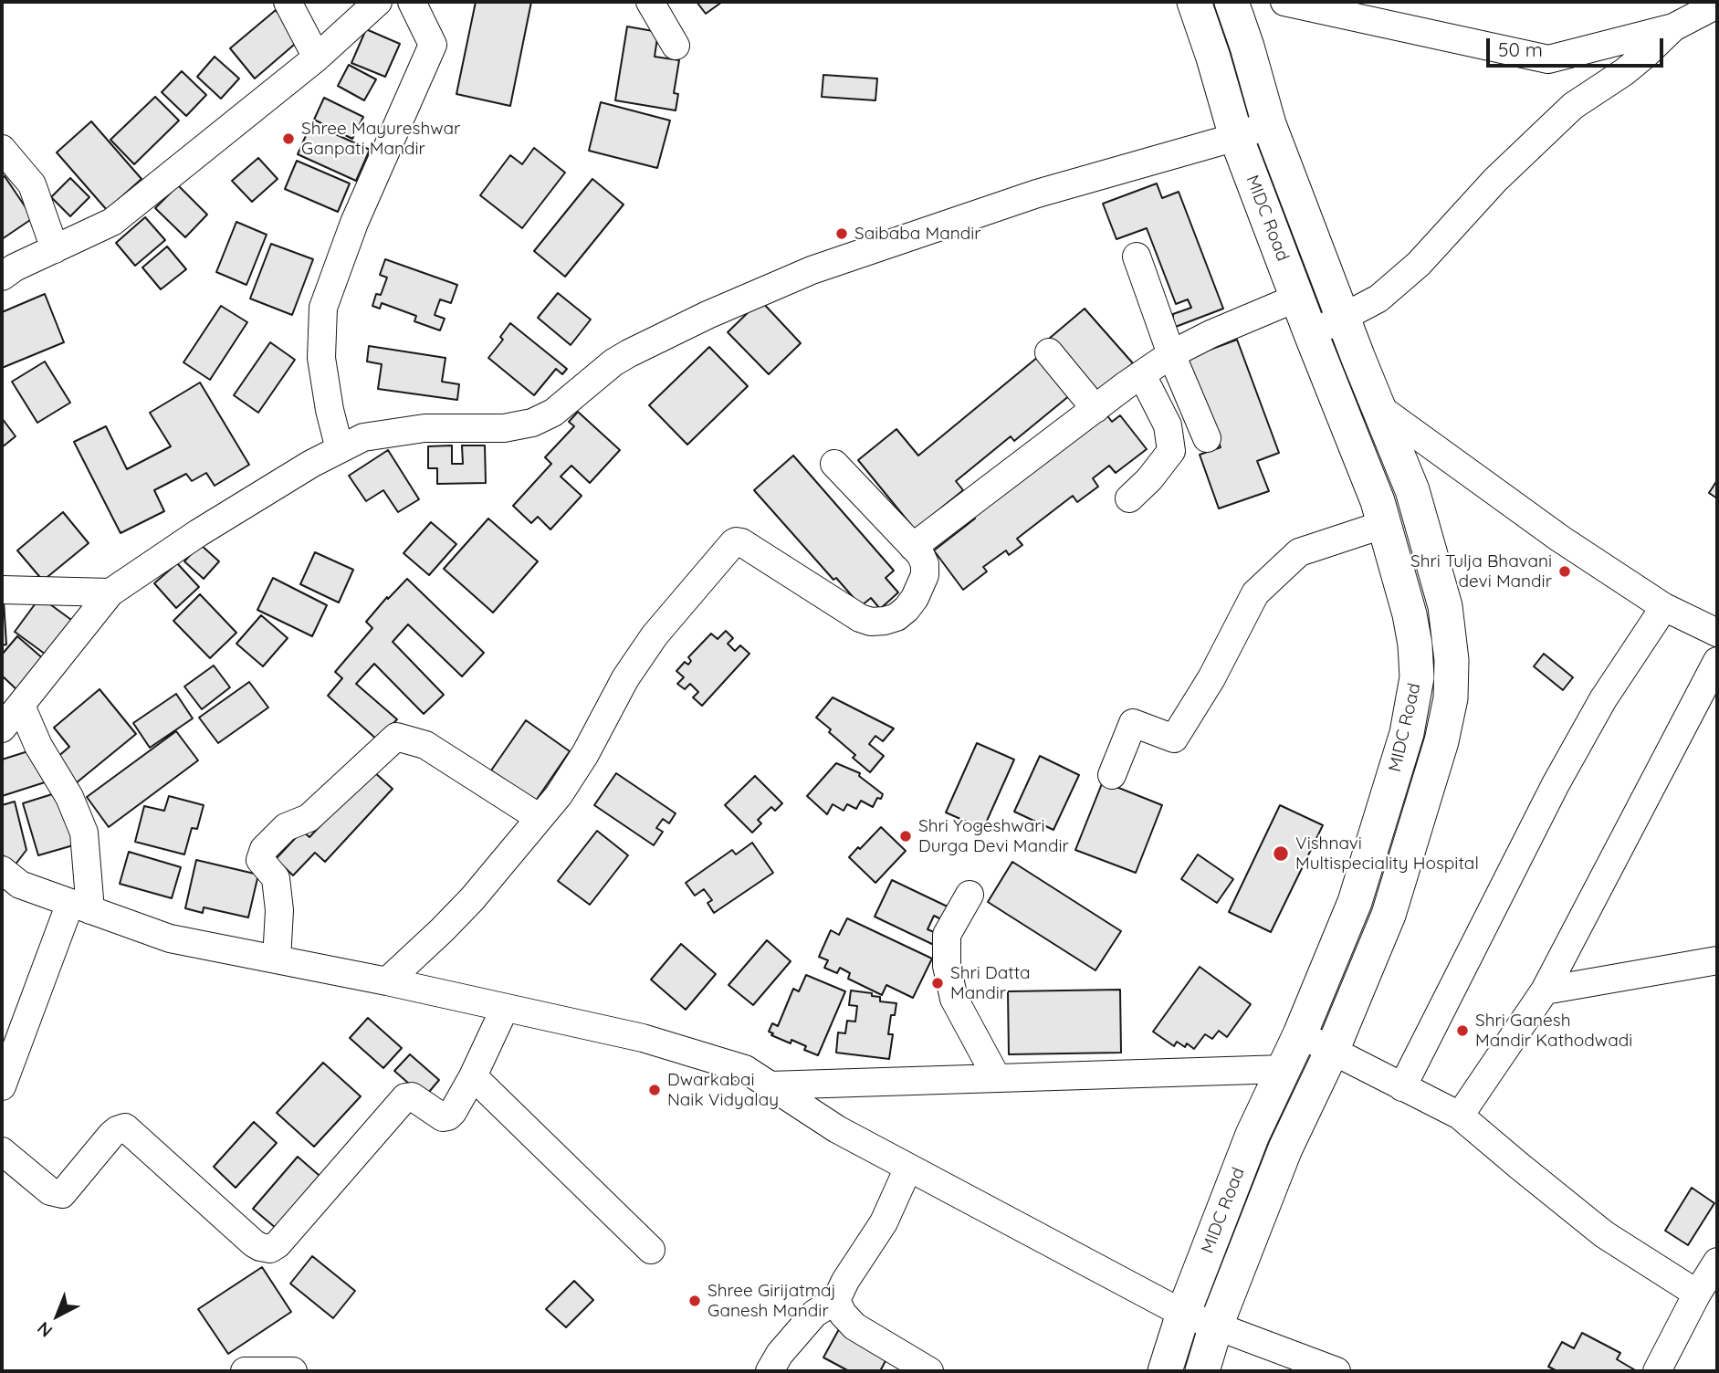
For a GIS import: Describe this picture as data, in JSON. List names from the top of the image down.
{
  "streets": {
    "main road": ["MIDC Road"]
  },
  "places": [
    "Shree Mayureshwar Ganpati Mandir",
    "Saibaba Mandir",
    "Shri Tulja Bhavani devi Mandir",
    "Shri Yogeshwari Durga Devi Mandir",
    "Vishnavi Multispeciality Hospital",
    "Shri Datta Mandir",
    "Shri Ganesh Mandir Kathodwadi",
    "Dwarkabai Naik Vidyalay",
    "Shree Girijatmaj Ganesh Mandir"
  ],
  "scale_bar": "50 m",
  "north": "bottom left"
}
